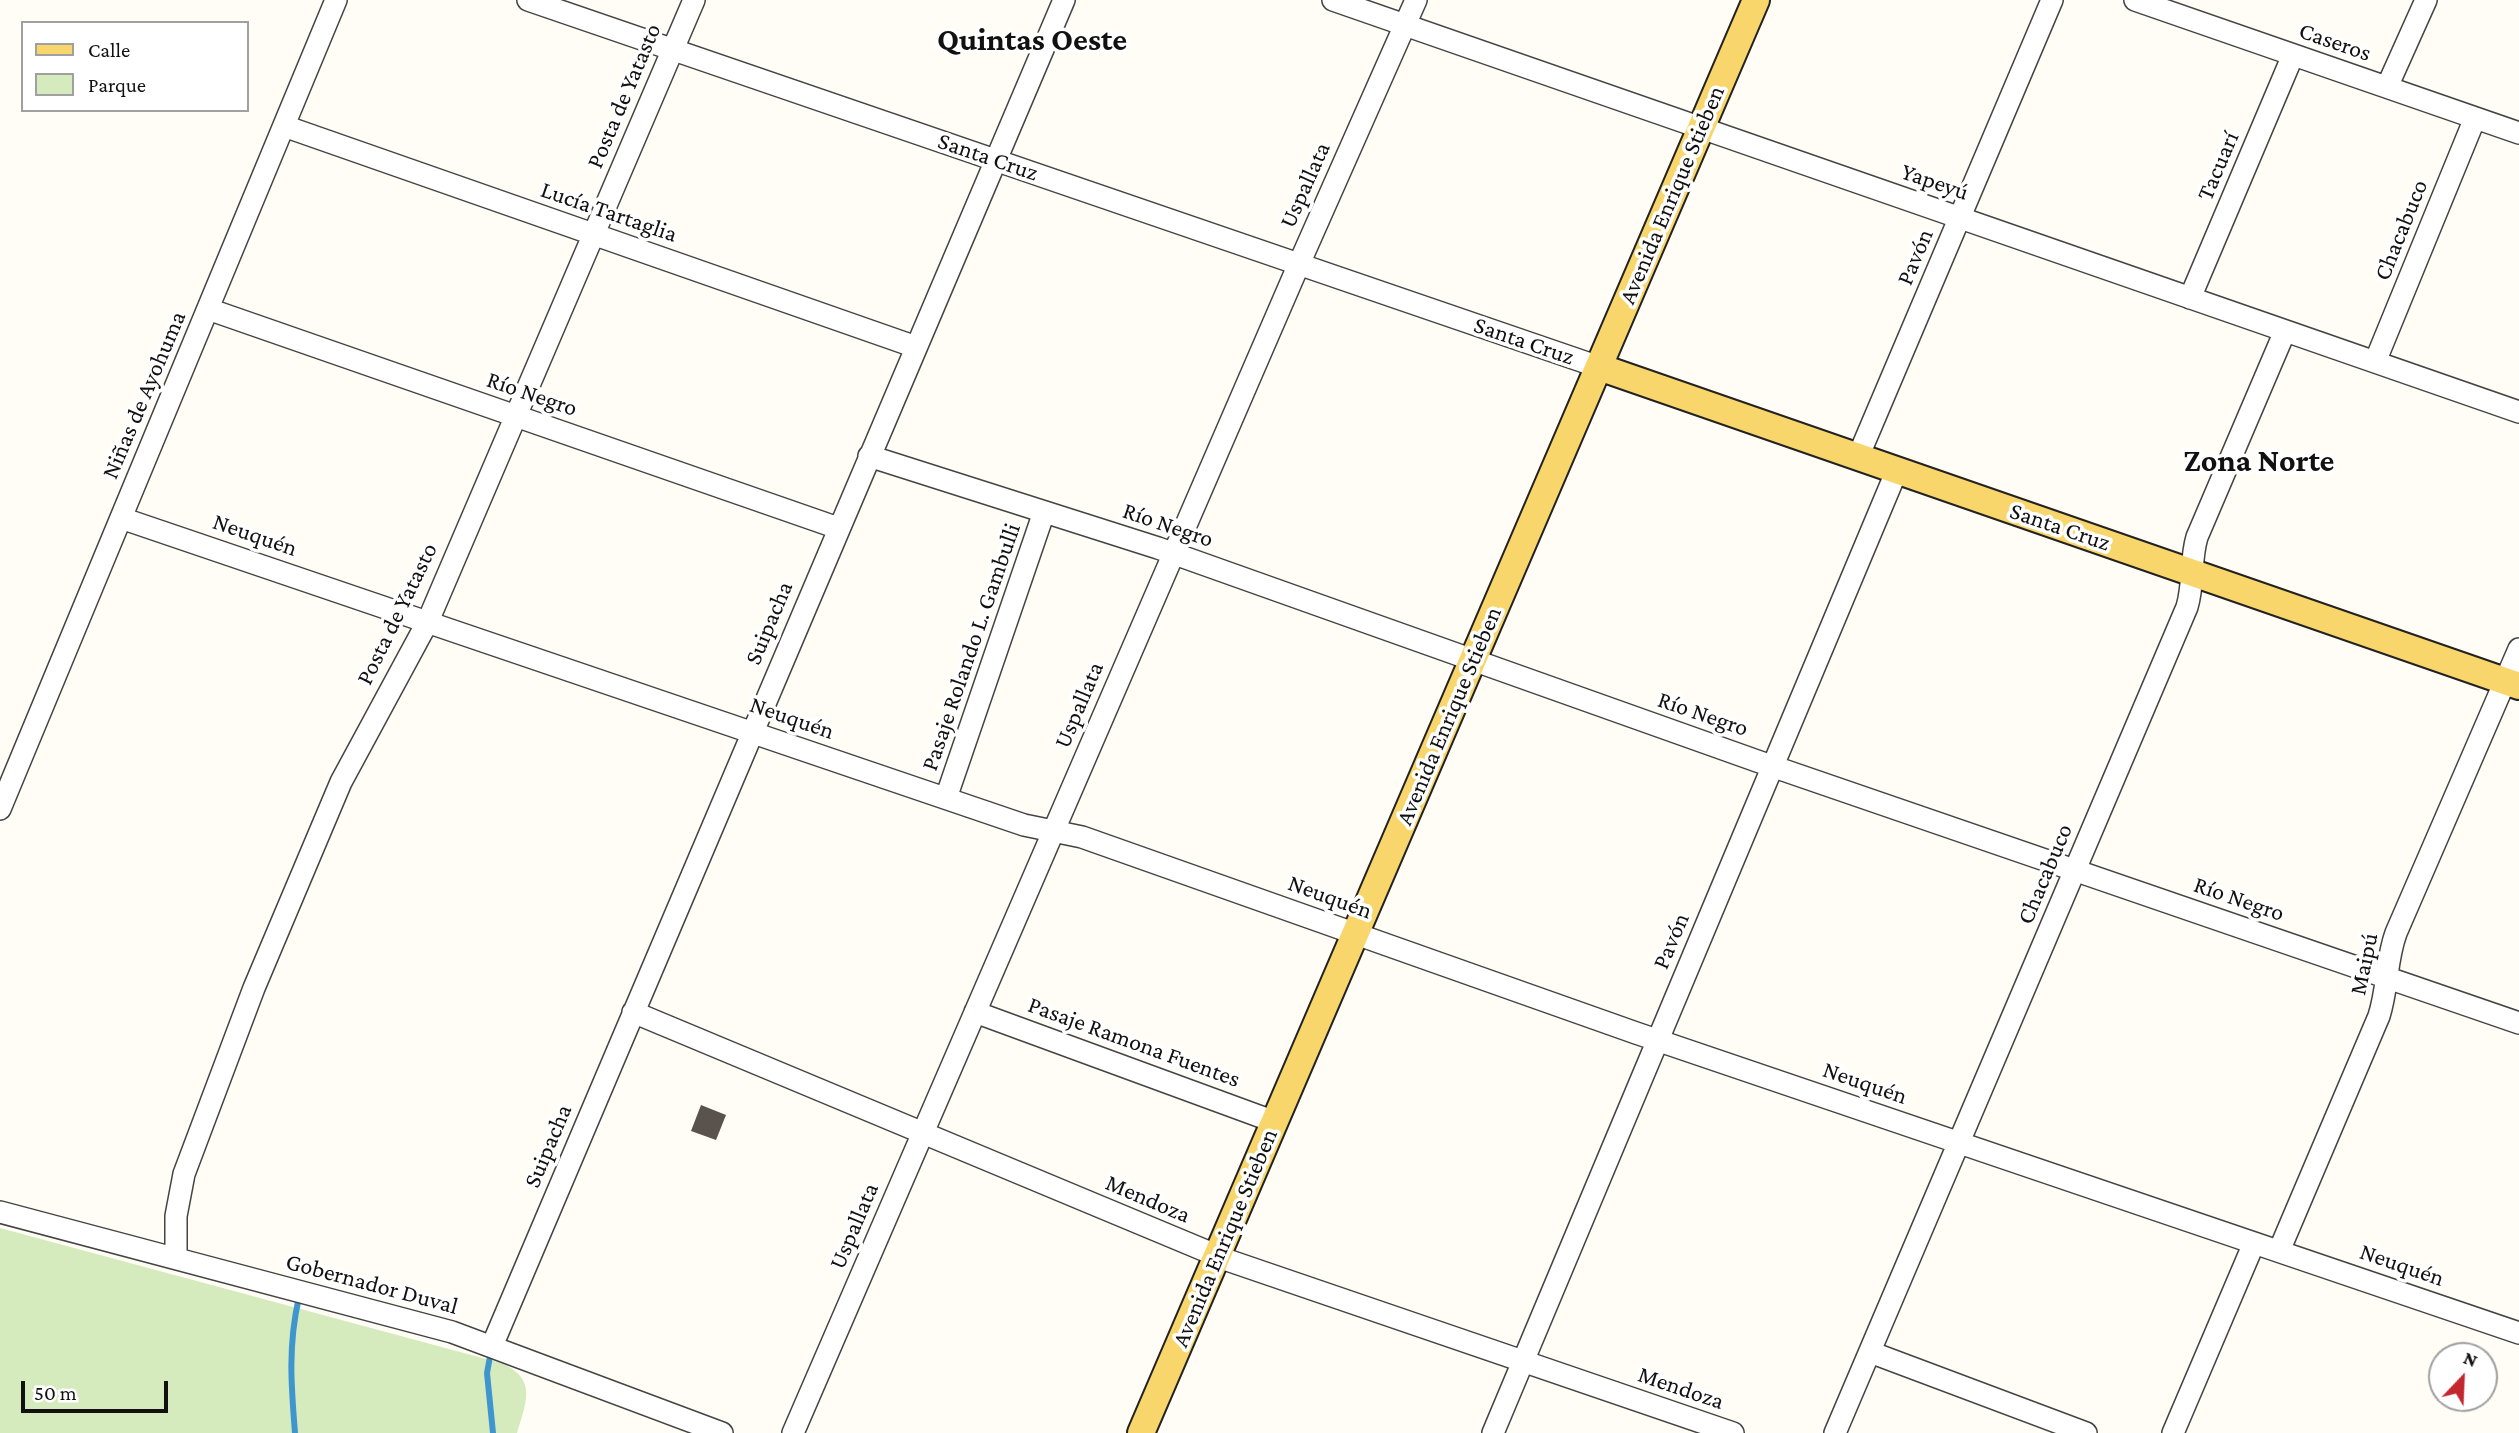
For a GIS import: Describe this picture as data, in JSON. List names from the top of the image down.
{
  "streets": {
    "main road": ["Santa Cruz", "Avenida Enrique Stieben"],
    "street": [
      "Caseros",
      "Posta de Yatasto",
      "Tacuarí",
      "Yapeyú",
      "Uspallata",
      "Lucía Tartaglia",
      "Chacabuco",
      "Pavón",
      "Río Negro",
      "Niñas de Ayohuma",
      "Neuquén",
      "Suipacha",
      "Pasaje Rolando L. Gambulli",
      "Maipú",
      "Pasaje Ramona Fuentes",
      "Mendoza",
      "Gobernador Duval"
    ]
  },
  "crossings": [
    ["Caseros", "Tacuarí"],
    ["Caseros", "Chacabuco"],
    ["Posta de Yatasto", "Santa Cruz"],
    ["Posta de Yatasto", "Lucía Tartaglia"],
    ["Posta de Yatasto", "Río Negro"],
    ["Posta de Yatasto", "Neuquén"],
    ["Posta de Yatasto", "Gobernador Duval"],
    ["Santa Cruz", "Uspallata"],
    ["Santa Cruz", "Avenida Enrique Stieben"],
    ["Santa Cruz", "Chacabuco"],
    ["Santa Cruz", "Pavón"],
    ["Santa Cruz", "Suipacha"],
    ["Santa Cruz", "Maipú"],
    ["Tacuarí", "Yapeyú"],
    ["Yapeyú", "Uspallata"],
    ["Yapeyú", "Avenida Enrique Stieben"],
    ["Yapeyú", "Chacabuco"],
    ["Yapeyú", "Pavón"],
    ["Uspallata", "Río Negro"],
    ["Uspallata", "Neuquén"],
    ["Uspallata", "Pasaje Ramona Fuentes"],
    ["Uspallata", "Mendoza"],
    ["Avenida Enrique Stieben", "Río Negro"],
    ["Avenida Enrique Stieben", "Neuquén"],
    ["Avenida Enrique Stieben", "Pasaje Ramona Fuentes"],
    ["Avenida Enrique Stieben", "Mendoza"],
    ["Lucía Tartaglia", "Niñas de Ayohuma"],
    ["Lucía Tartaglia", "Suipacha"],
    ["Chacabuco", "Río Negro"],
    ["Chacabuco", "Neuquén"],
    ["Pavón", "Río Negro"],
    ["Pavón", "Neuquén"],
    ["Pavón", "Mendoza"],
    ["Río Negro", "Niñas de Ayohuma"],
    ["Río Negro", "Suipacha"],
    ["Río Negro", "Pasaje Rolando L. Gambulli"],
    ["Río Negro", "Maipú"],
    ["Niñas de Ayohuma", "Neuquén"],
    ["Neuquén", "Suipacha"],
    ["Neuquén", "Pasaje Rolando L. Gambulli"],
    ["Neuquén", "Maipú"],
    ["Suipacha", "Mendoza"],
    ["Suipacha", "Gobernador Duval"]
  ],
  "districts": ["Quintas Oeste", "Zona Norte"],
  "legend": ["Calle", "Parque"],
  "scale_bar": "50 m",
  "north": "top right"
}
